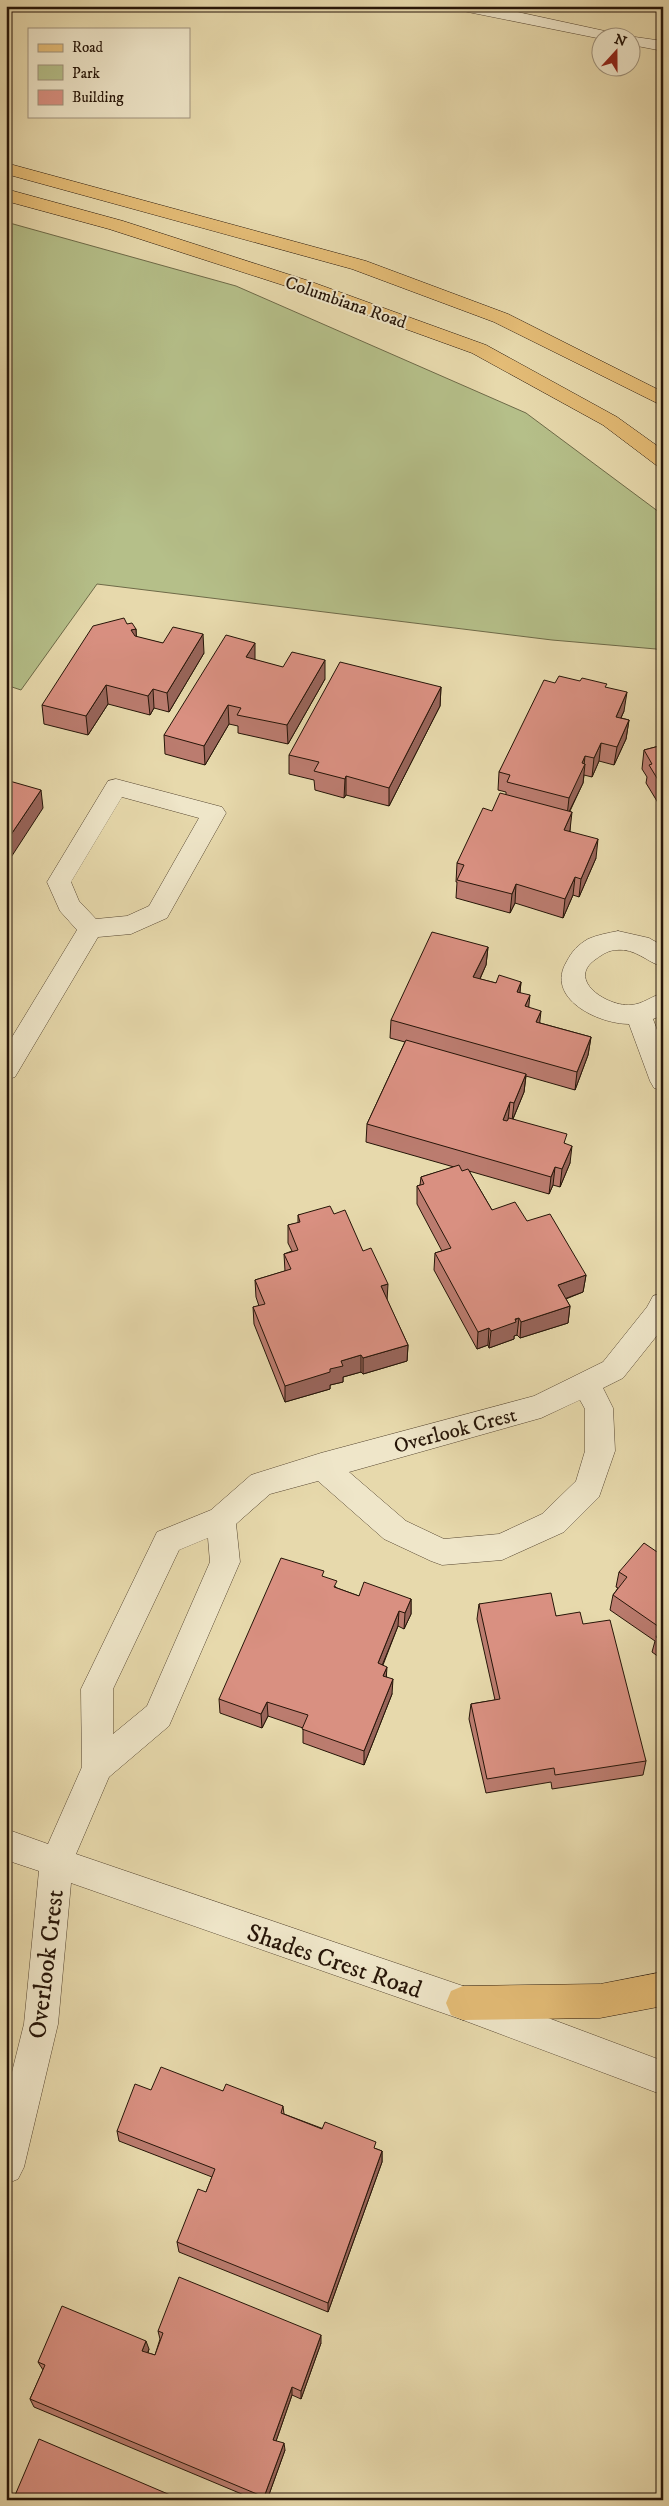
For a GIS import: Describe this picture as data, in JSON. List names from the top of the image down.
{
  "streets": {
    "main road": ["Columbiana Road"],
    "street": ["Overlook Crest", "Shades Crest Road"]
  },
  "crossings": [
    ["Overlook Crest", "Shades Crest Road"]
  ],
  "legend": ["Road", "Park", "Building"],
  "north": "top"
}
